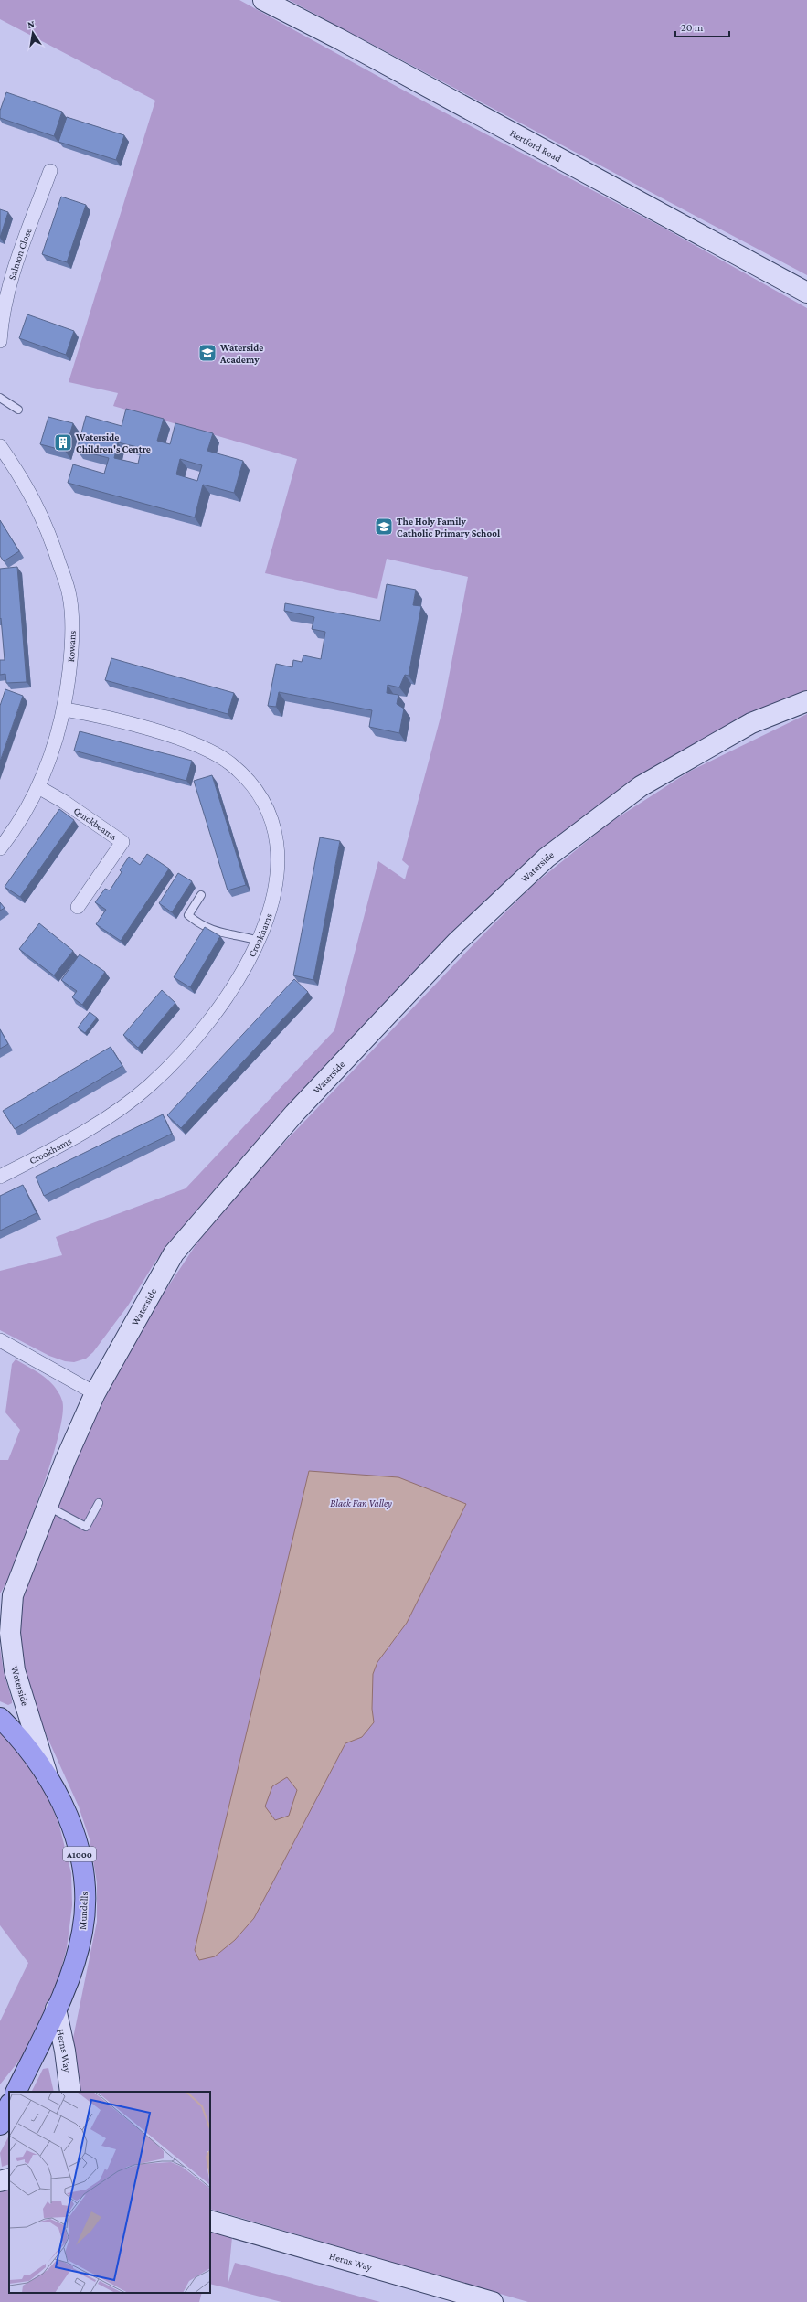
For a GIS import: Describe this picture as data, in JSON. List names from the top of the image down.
{
  "streets": {
    "main road": [
      "Hertford Road",
      "Waterside",
      "A1000",
      "Mundells",
      "Herns Way"
    ],
    "street": [
      "Salmon Close",
      "Rowans",
      "Quickbeams",
      "Crookhams"
    ]
  },
  "crossings": [
    ["Rowans", "Quickbeams"],
    ["Rowans", "Crookhams"],
    ["Waterside", "Mundells"],
    ["Mundells", "Herns Way"]
  ],
  "parks": ["Black Fan Valley"],
  "places": {
    "school or university": ["Waterside Academy", "The Holy Family Catholic Primary School"],
    "building": ["Waterside Children's Centre"]
  },
  "scale_bar": "20 m",
  "north": "top"
}
